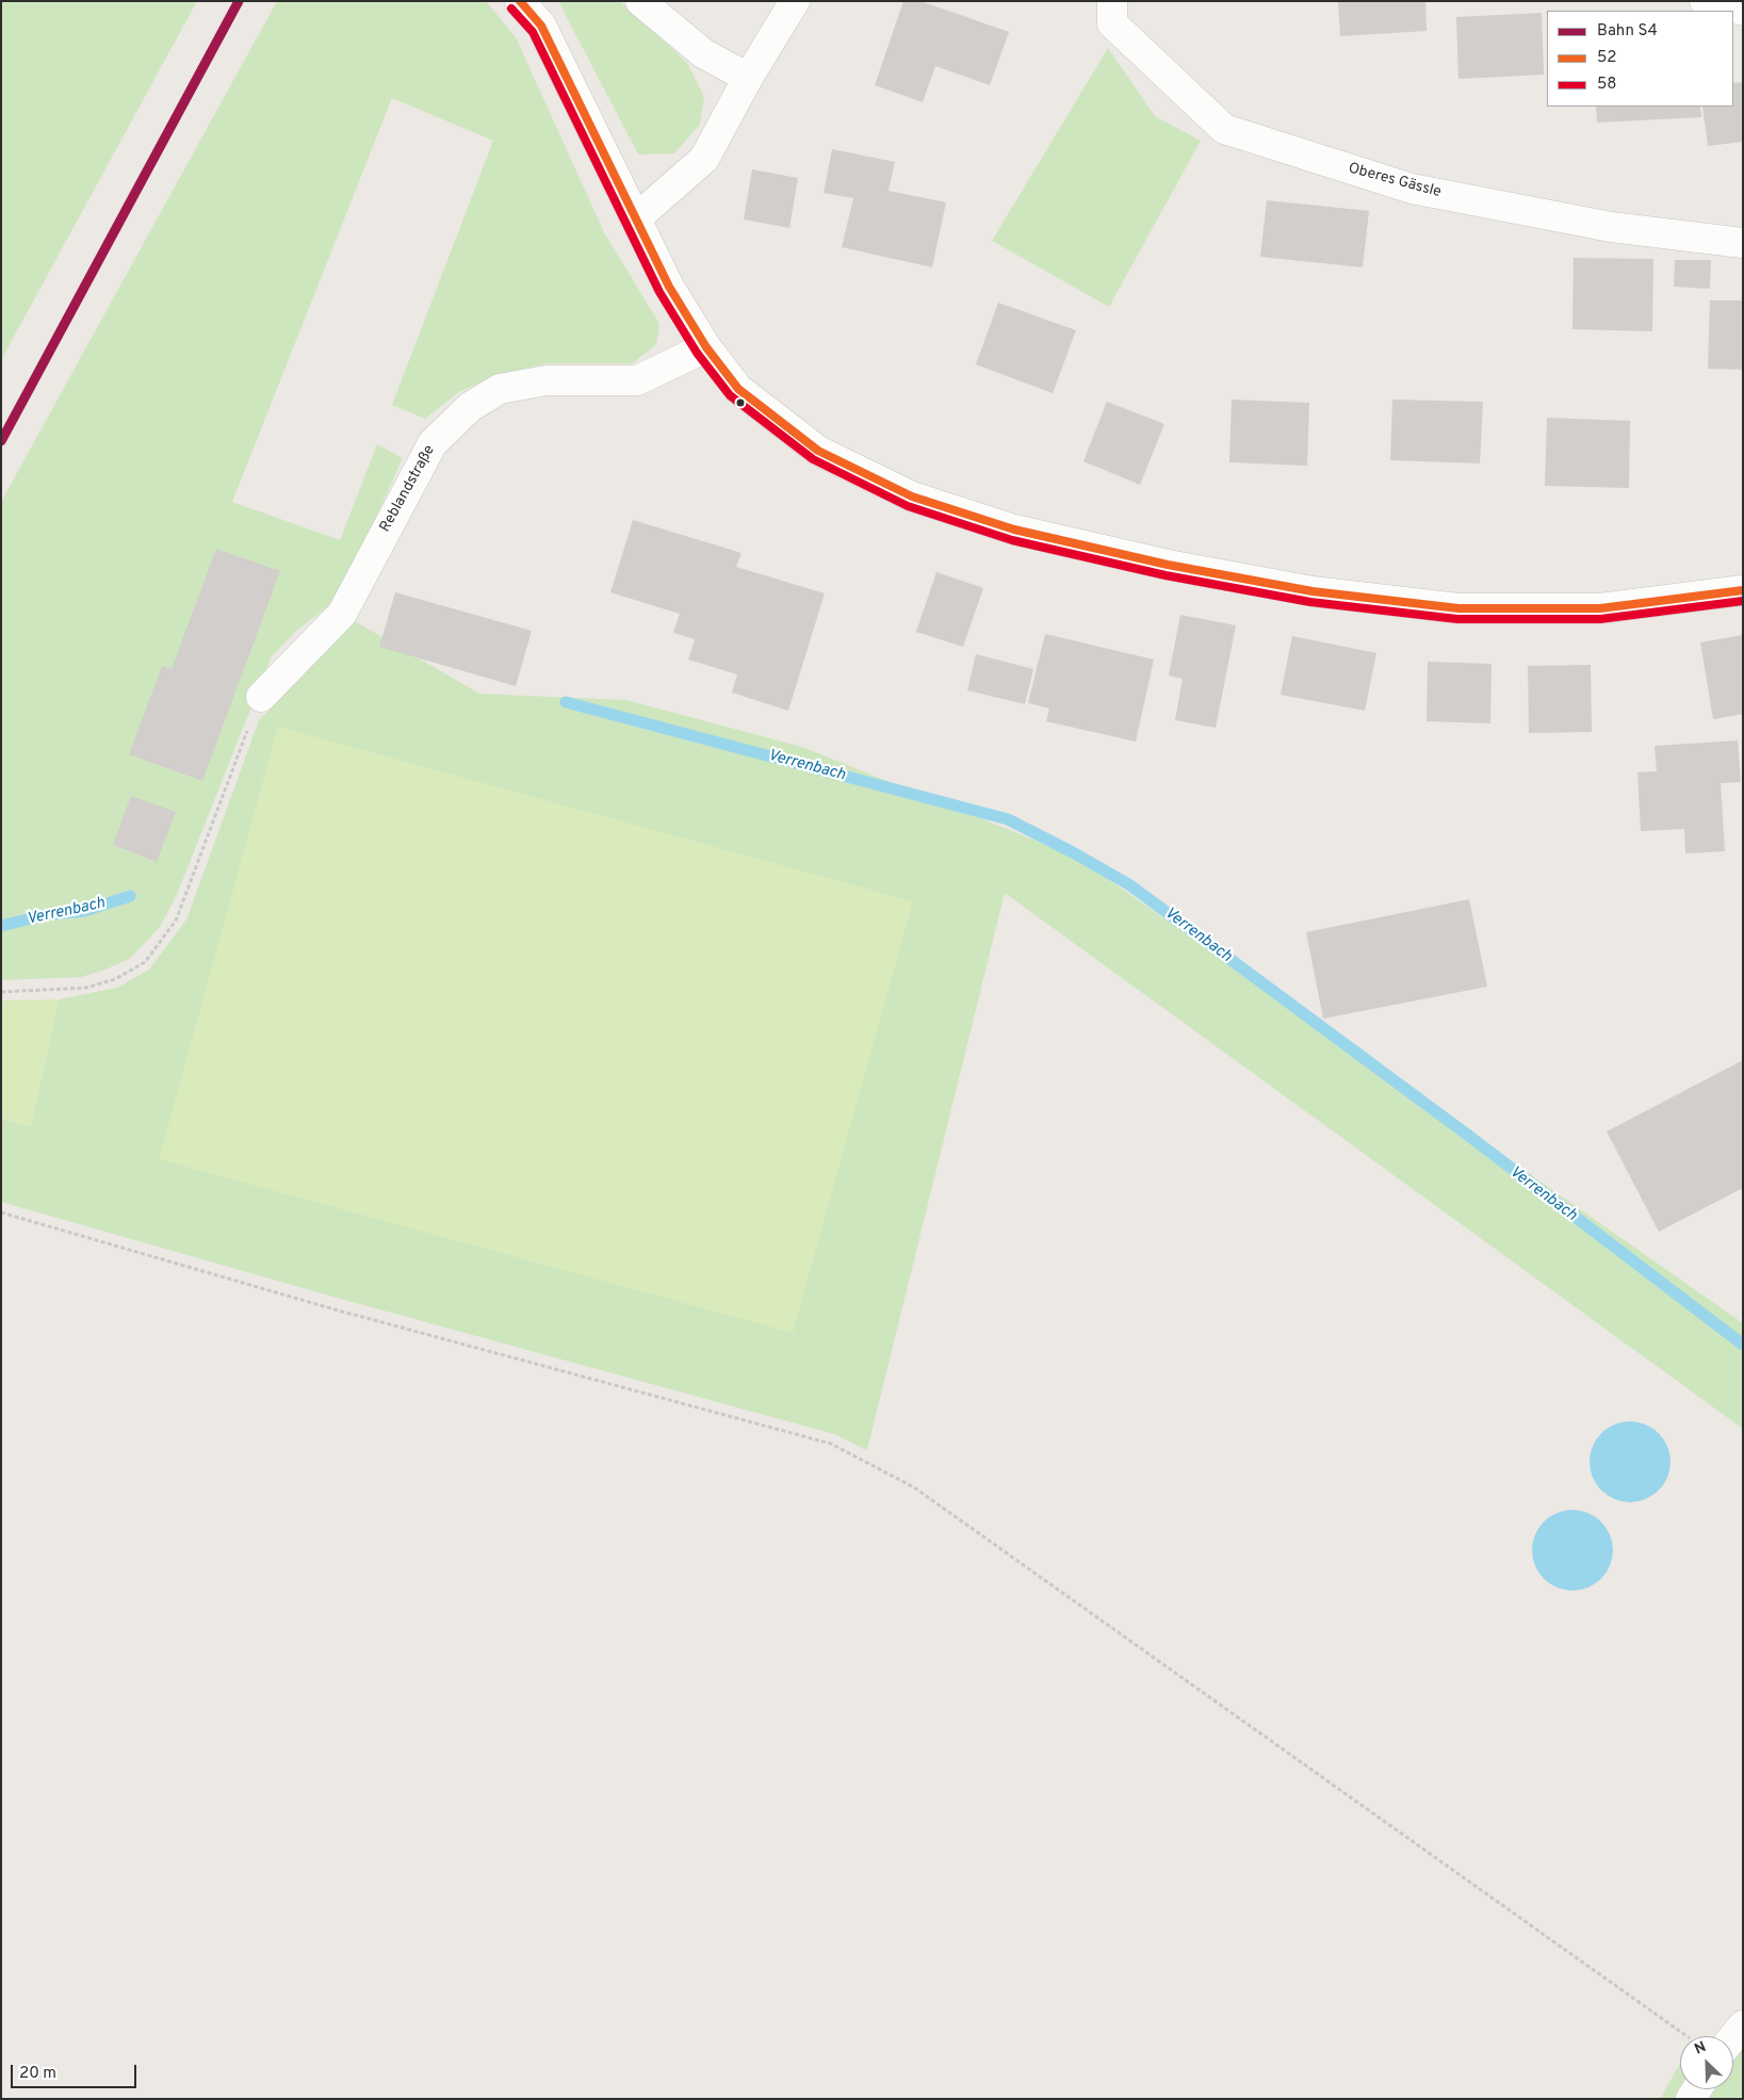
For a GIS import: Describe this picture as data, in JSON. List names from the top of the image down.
{
  "streets": {
    "street": ["Oberes Gässle", "Reblandstraße"]
  },
  "water": ["Verrenbach"],
  "lines": ["rail line S4", "transit line 52", "transit line 58"],
  "legend": ["Bahn S4", "52", "58"],
  "scale_bar": "20 m",
  "north": "top left"
}
